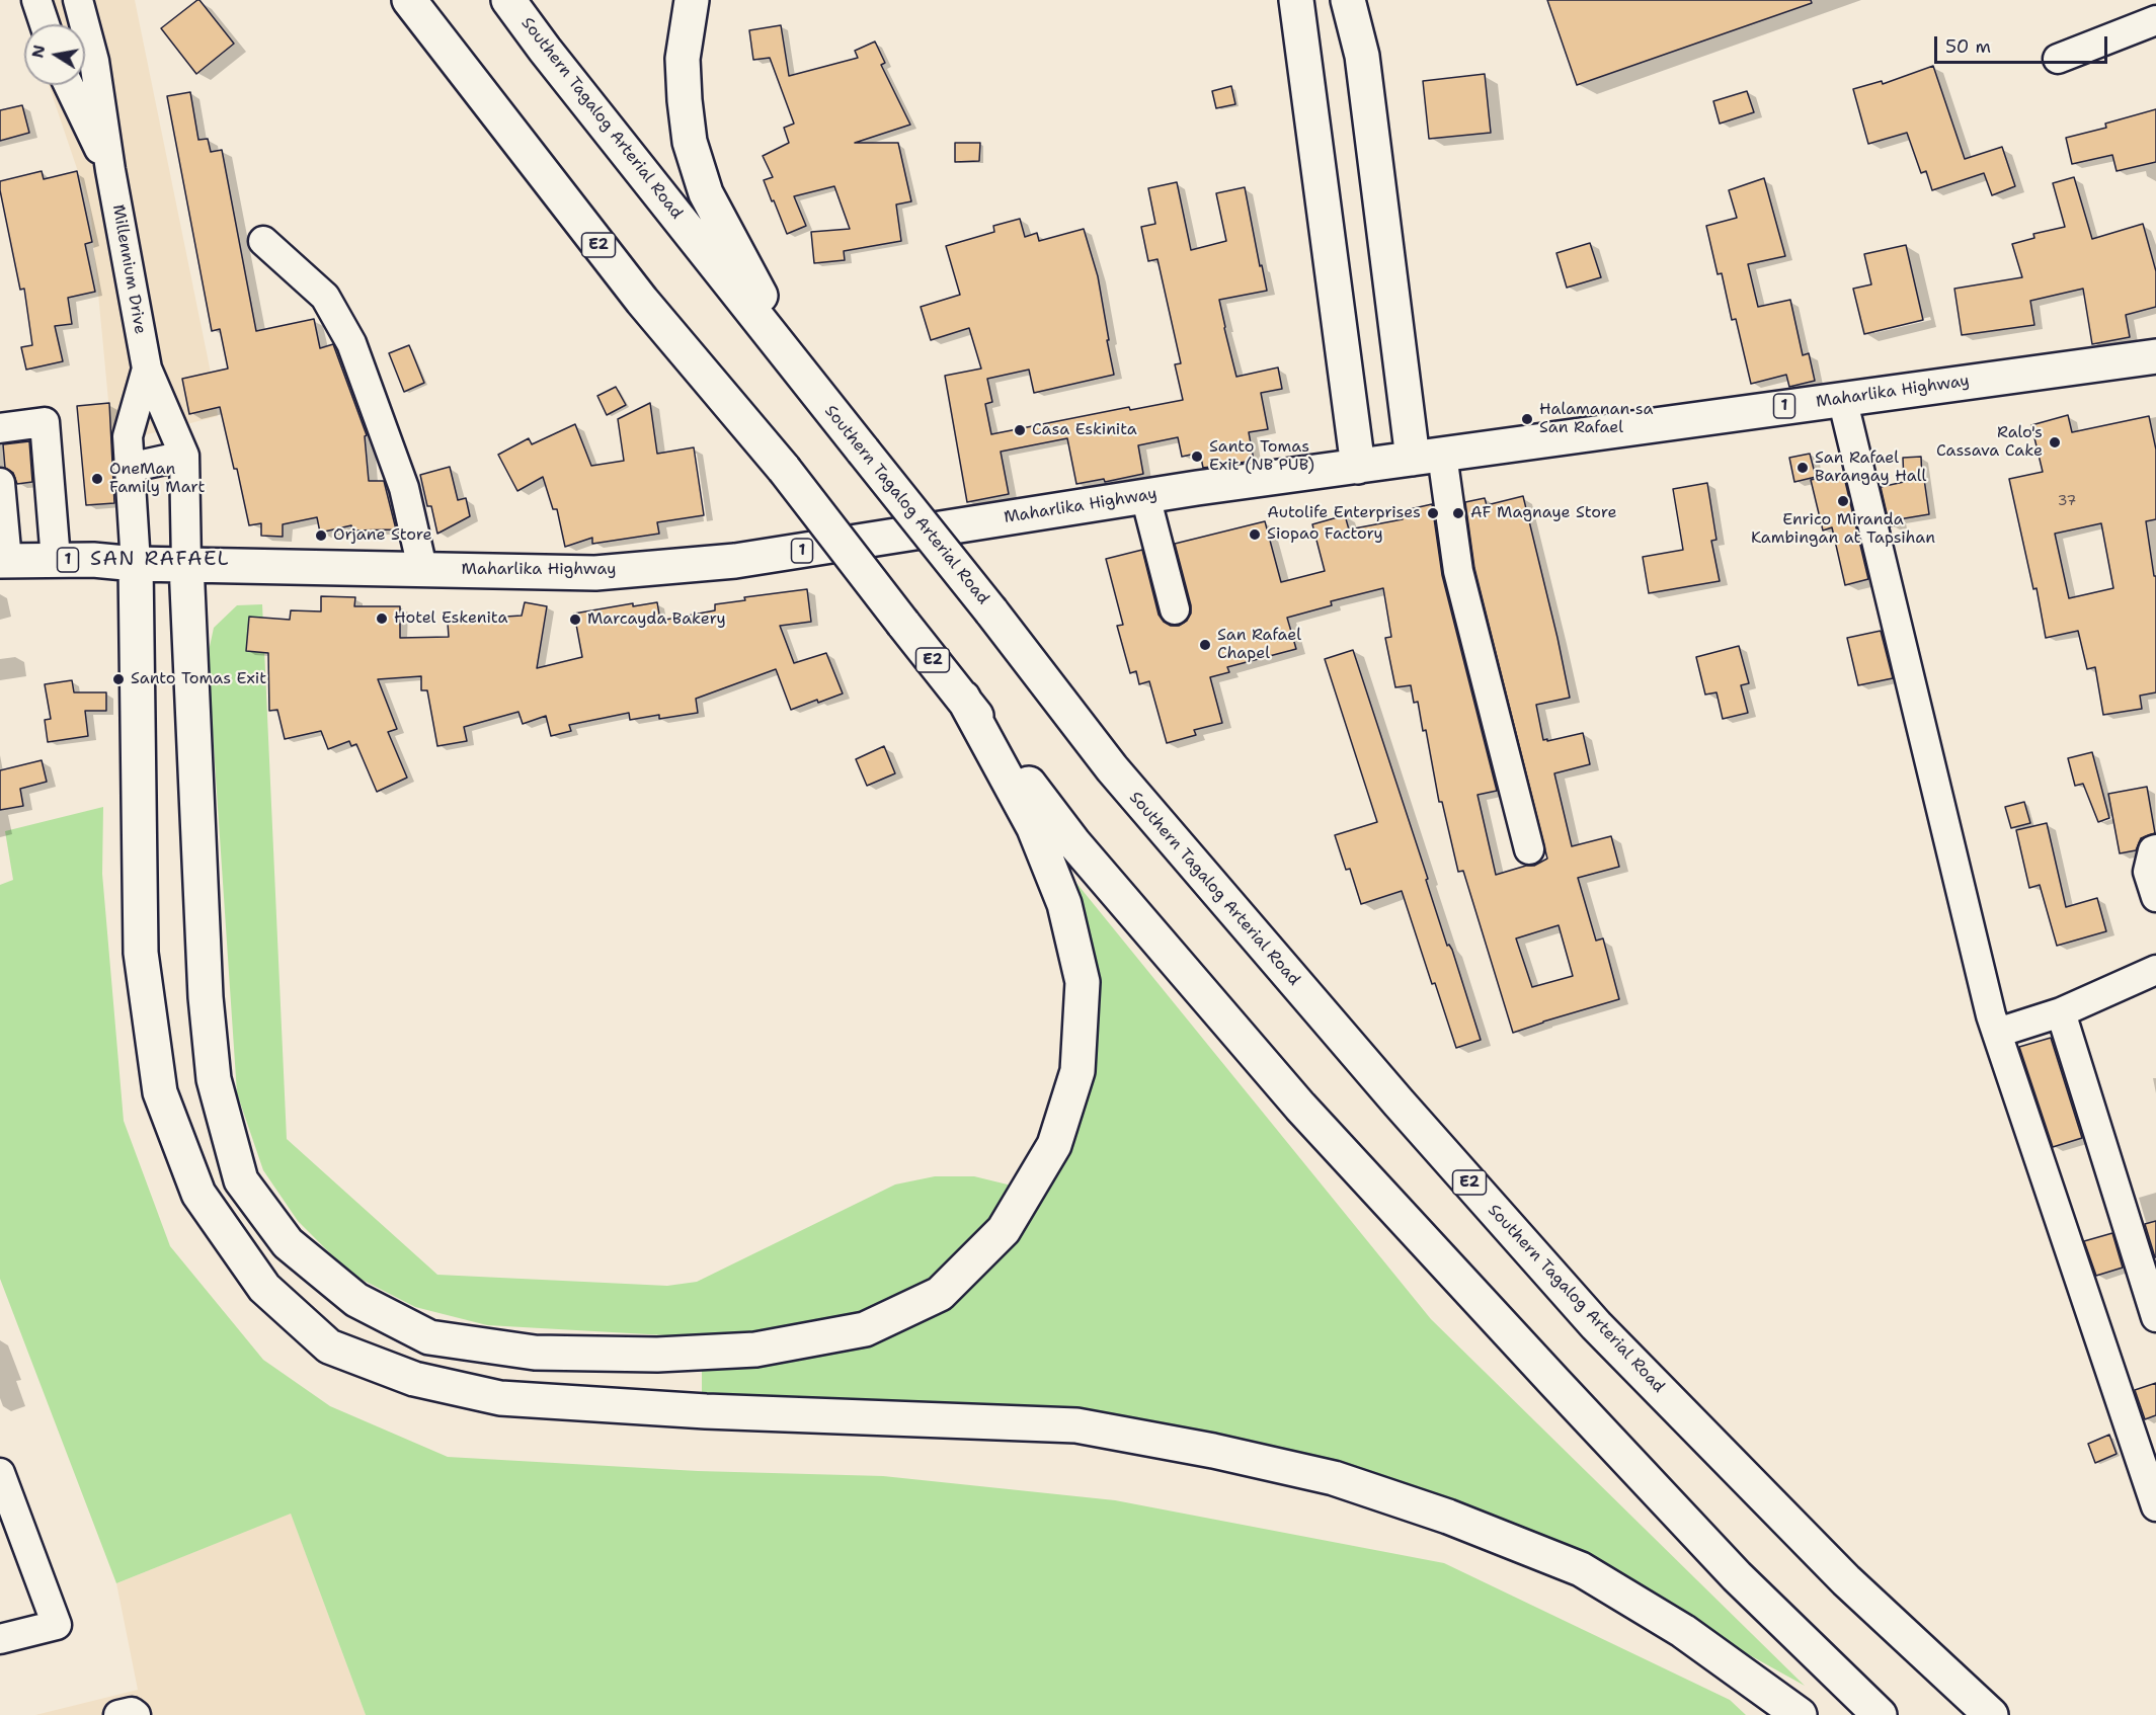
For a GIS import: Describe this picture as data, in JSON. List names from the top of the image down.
{
  "streets": {
    "highway": [
      "Southern Tagalog Arterial Road",
      "E2",
      "Maharlika Highway",
      "1"
    ],
    "street": ["Millennium Drive"]
  },
  "crossings": [
    ["Millennium Drive", "Maharlika Highway"]
  ],
  "districts": ["SAN RAFAEL"],
  "places": [
    "Halamanan sa San Rafael",
    "Casa Eskinita",
    "Ralo's Cassava Cake",
    "Santo Tomas Exit (NB PUB)",
    "San Rafael Barangay Hall",
    "OneMan Family Mart",
    "Enrico Miranda Kambingan at Tapsihan",
    "Autolife Enterprises",
    "AF Magnaye Store",
    "Siopao Factory",
    "Orjane Store",
    "Hotel Eskenita",
    "Marcayda Bakery",
    "San Rafael Chapel",
    "Santo Tomas Exit"
  ],
  "house_numbers": ["37"],
  "scale_bar": "50 m",
  "north": "left"
}
